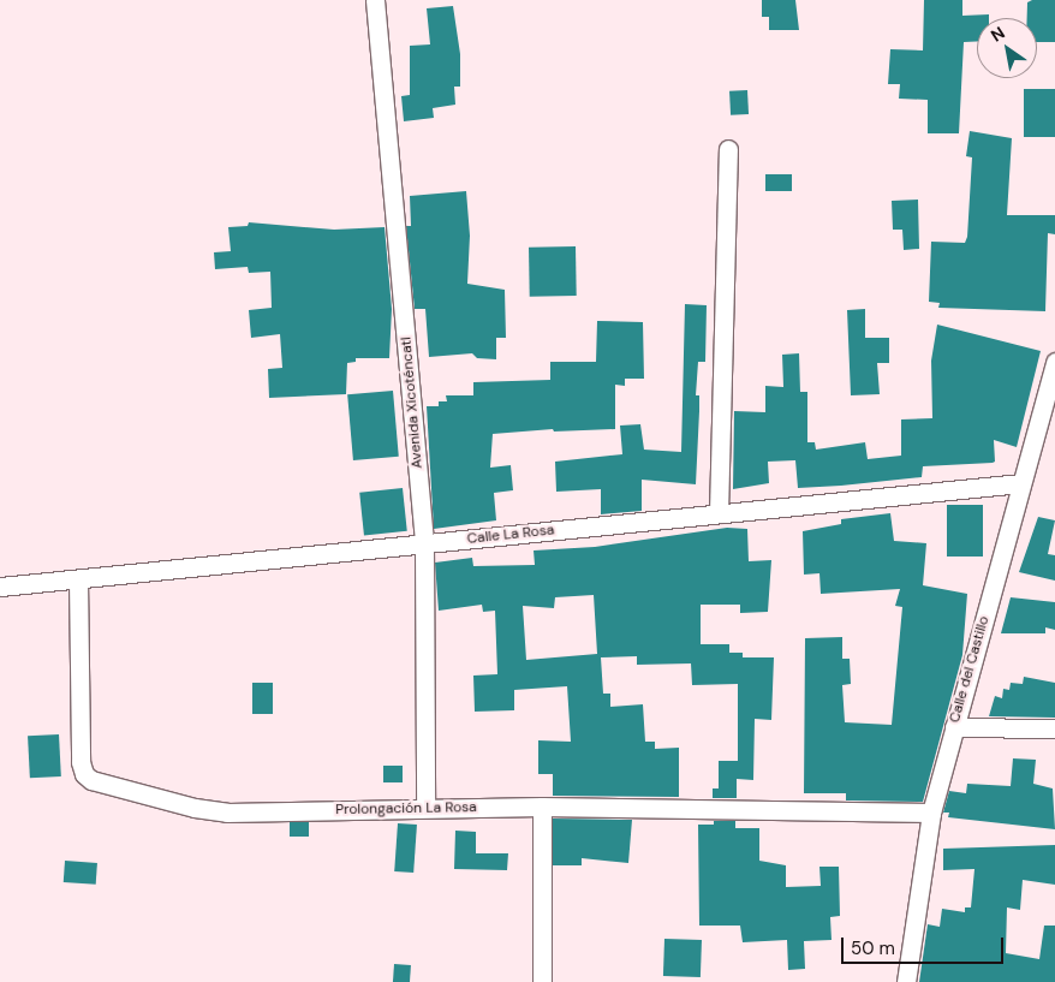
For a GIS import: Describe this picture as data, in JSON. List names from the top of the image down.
{
  "streets": {
    "street": [
      "Avenida Xicoténcatl",
      "Calle La Rosa",
      "Calle del Castillo",
      "Prolongación La Rosa"
    ]
  },
  "crossings": [
    ["Avenida Xicoténcatl", "Calle La Rosa"],
    ["Avenida Xicoténcatl", "Prolongación La Rosa"],
    ["Calle La Rosa", "Calle del Castillo"],
    ["Calle La Rosa", "Prolongación La Rosa"],
    ["Calle del Castillo", "Prolongación La Rosa"]
  ],
  "scale_bar": "50 m",
  "north": "top left"
}
